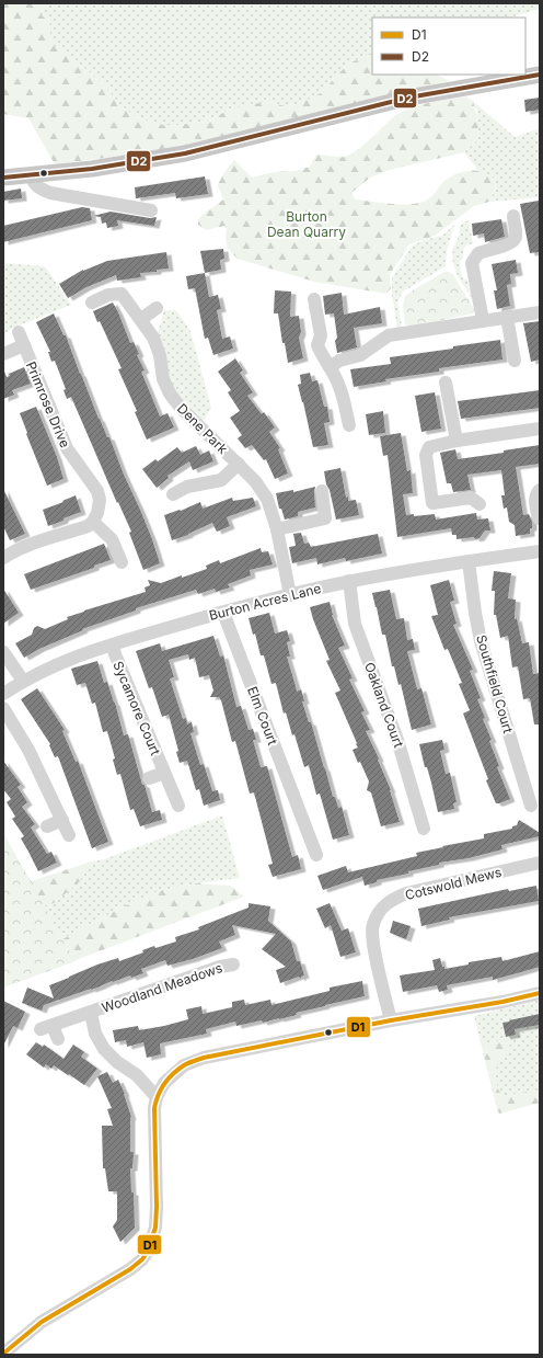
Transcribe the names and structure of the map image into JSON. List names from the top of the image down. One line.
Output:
{"streets":{"street":["Primrose Drive","Dene Park","Burton Acres Lane","Southfield Court","Oakland Court","Sycamore Court","Elm Court","Cotswold Mews","Woodland Meadows"]},"crossings":[["Dene Park","Burton Acres Lane"],["Burton Acres Lane","Southfield Court"],["Burton Acres Lane","Oakland Court"],["Burton Acres Lane","Sycamore Court"],["Burton Acres Lane","Elm Court"]],"parks":["Burton Dean Quarry"],"lines":["transit line D2","transit line D1"],"legend":["D1","D2"]}
